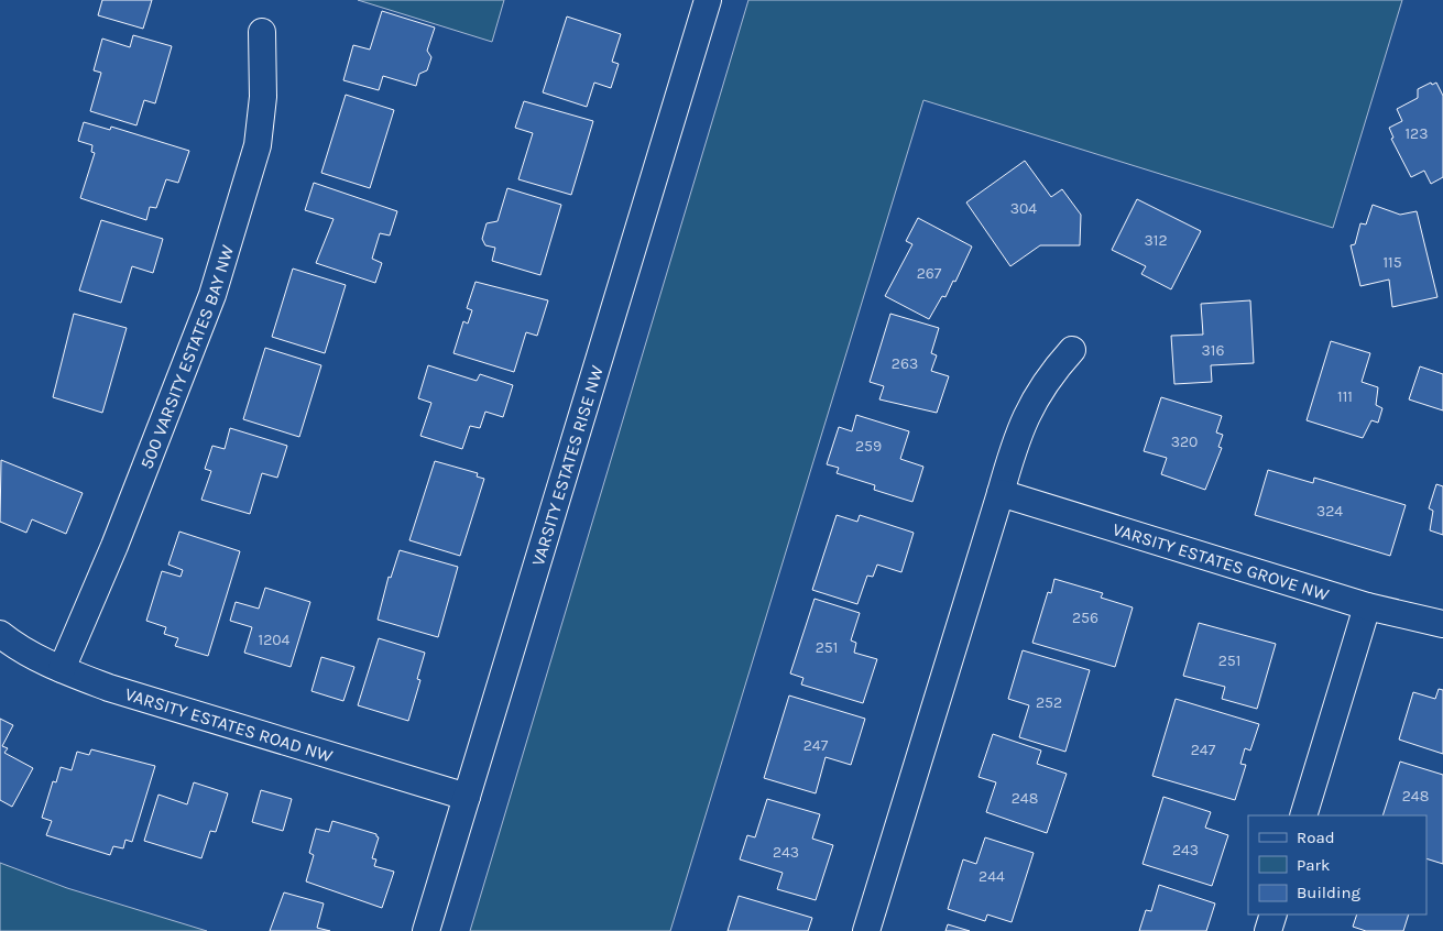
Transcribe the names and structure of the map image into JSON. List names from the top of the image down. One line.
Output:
{"streets":{"street":["500 VARSITY ESTATES BAY NW","VARSITY ESTATES RISE NW","VARSITY ESTATES GROVE NW","VARSITY ESTATES ROAD NW"]},"crossings":[["500 VARSITY ESTATES BAY NW","VARSITY ESTATES ROAD NW"],["VARSITY ESTATES RISE NW","VARSITY ESTATES ROAD NW"]],"house_numbers":["123","304","312","115","267","316","263","111","320","259","324","256","1204","251","251","252","247","247","248","248","243","243","244"],"legend":["Road","Park","Building"]}
